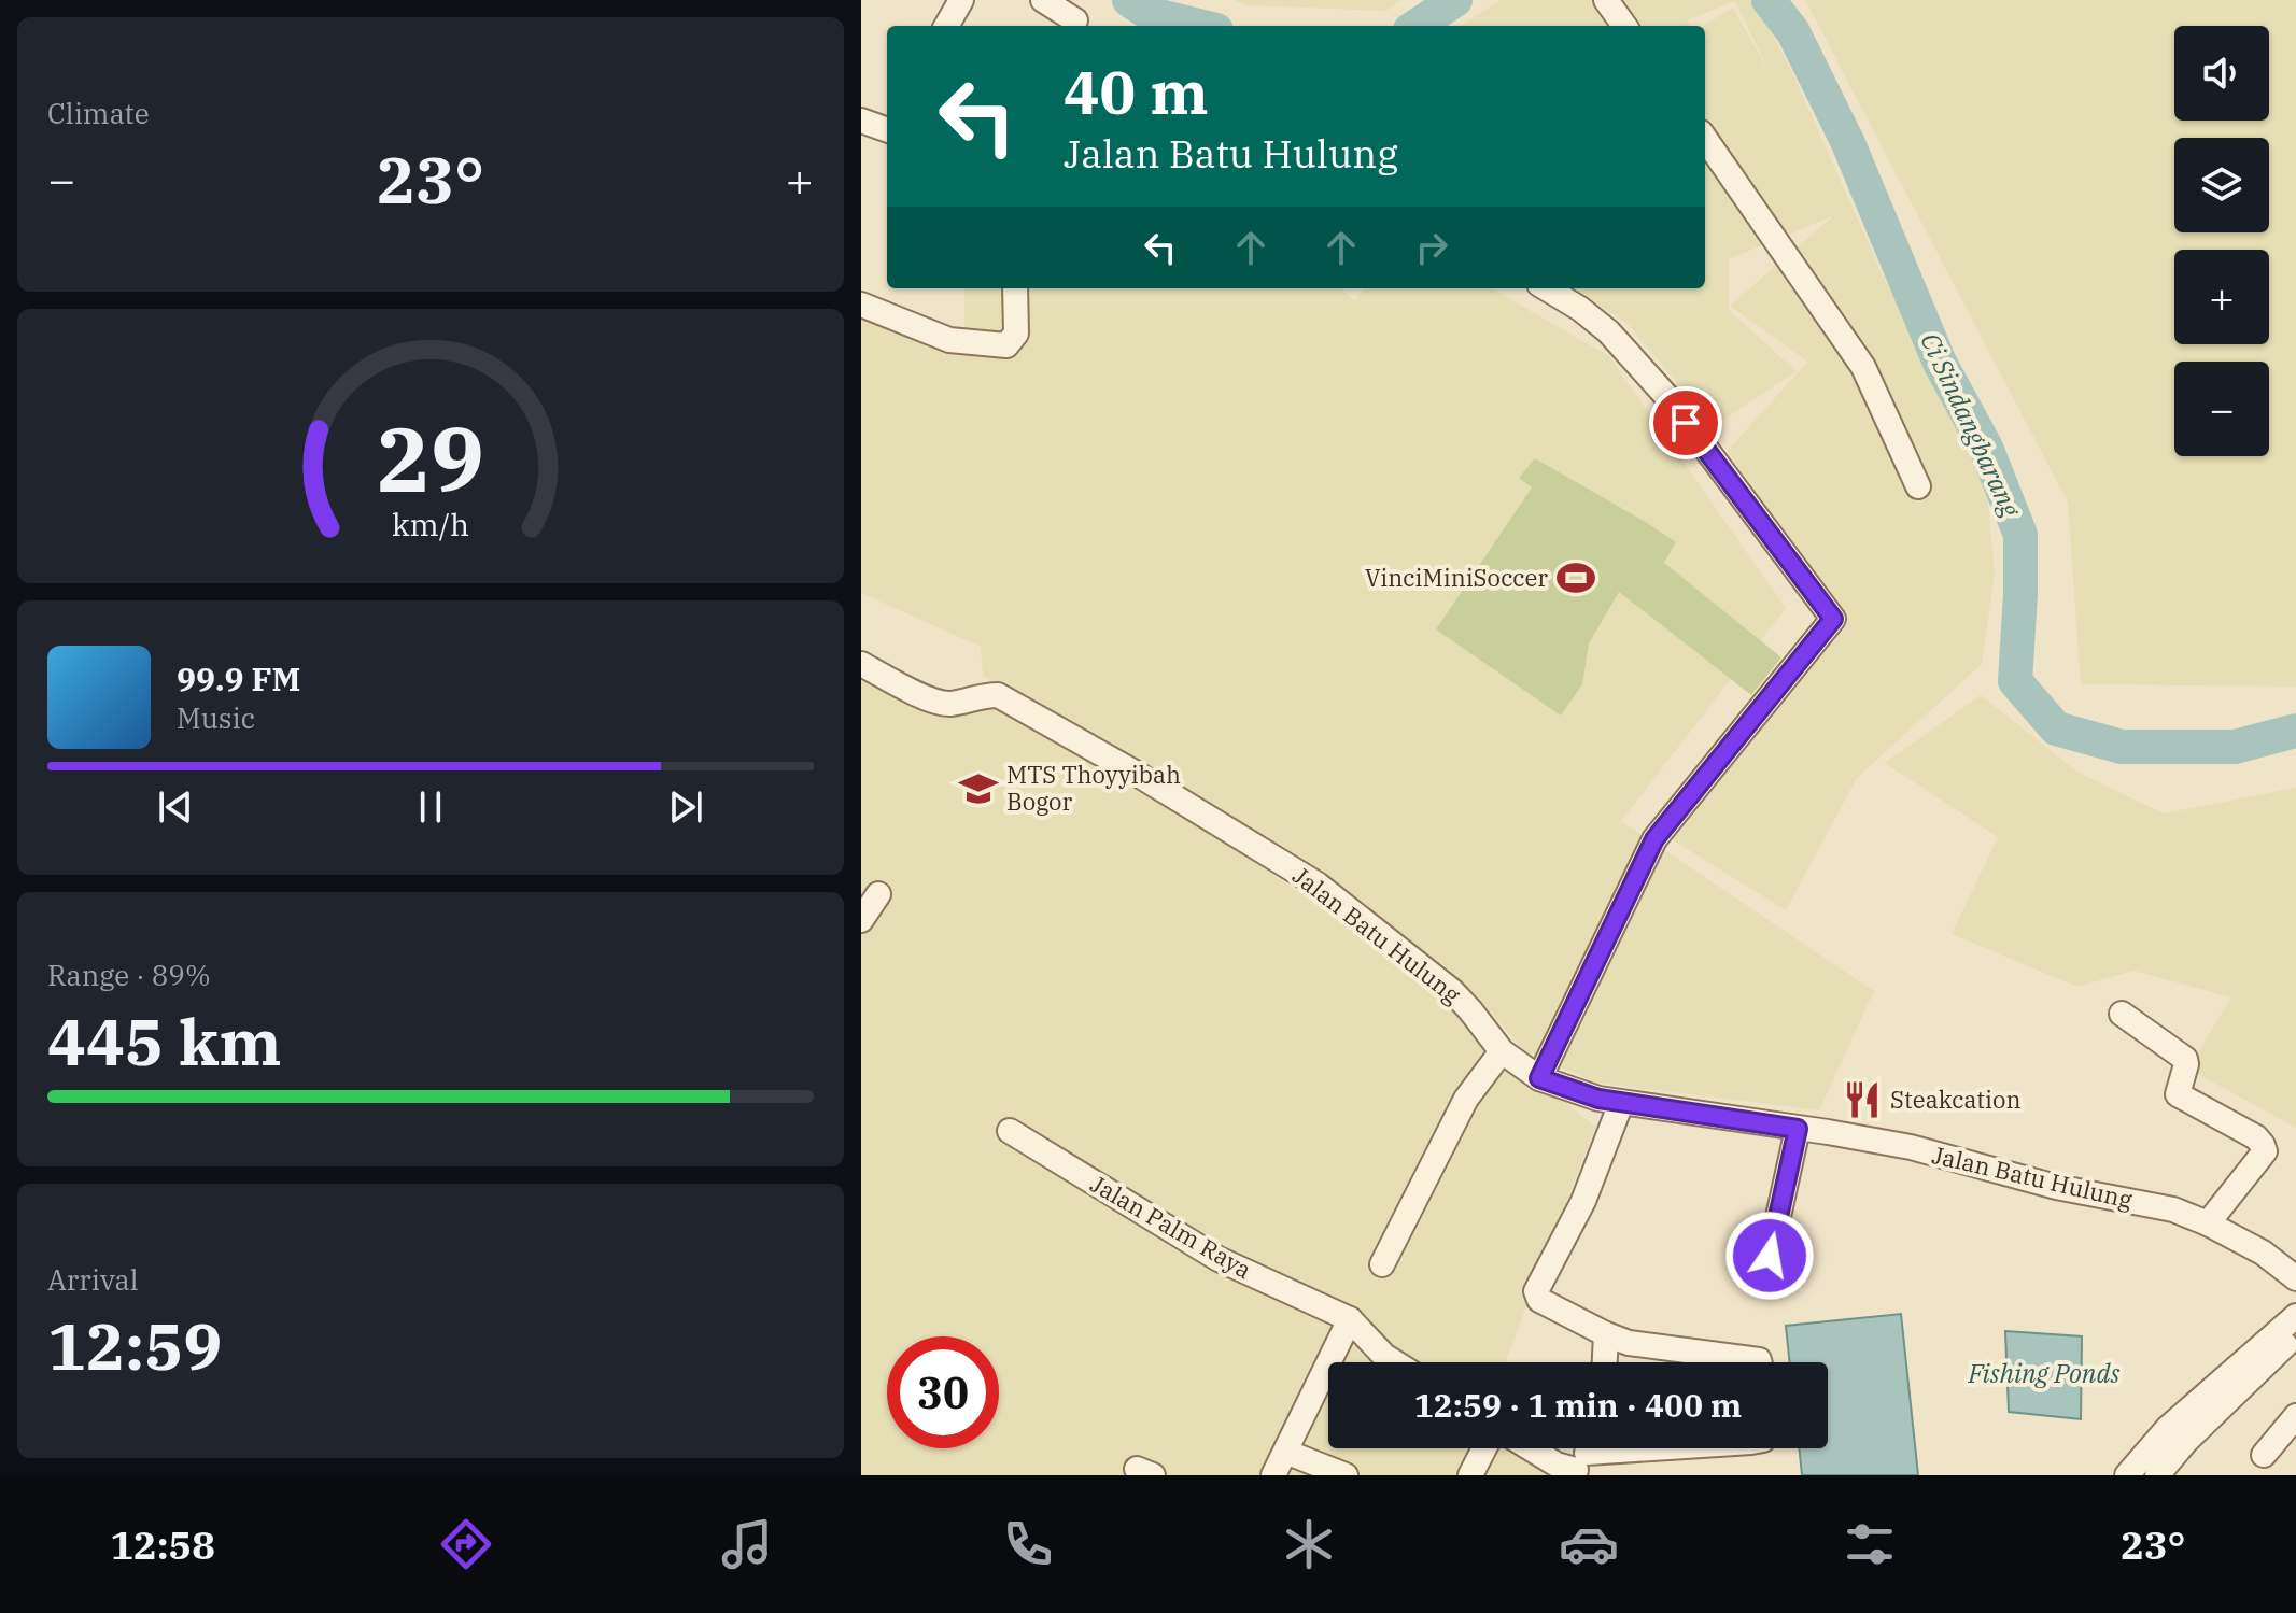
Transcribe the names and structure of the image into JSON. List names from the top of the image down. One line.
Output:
{"streets":{"street":["Jalan Batu Hulung","Jalan Palm Raya"]},"water":["Ci Sindangbarang","Fishing Ponds"],"places":{"sports":["VinciMiniSoccer"],"school or university":["MTS Thoyyibah Bogor"],"restaurant":["Steakcation"]},"page":{"tile":["Climate",["Range · 89%","445 km"],["Arrival","12:59"]],"map_buttons":["+","−"],"turn":["40 m","Jalan Batu Hulung"],"heat":["−","23°","+"],"song":["99.9 FM","Music"],"limit":"30","trip":"12:59 · 1 min · 400 m","tabs":["12:58","23°"],"gauge":["29","km/h"]}}
